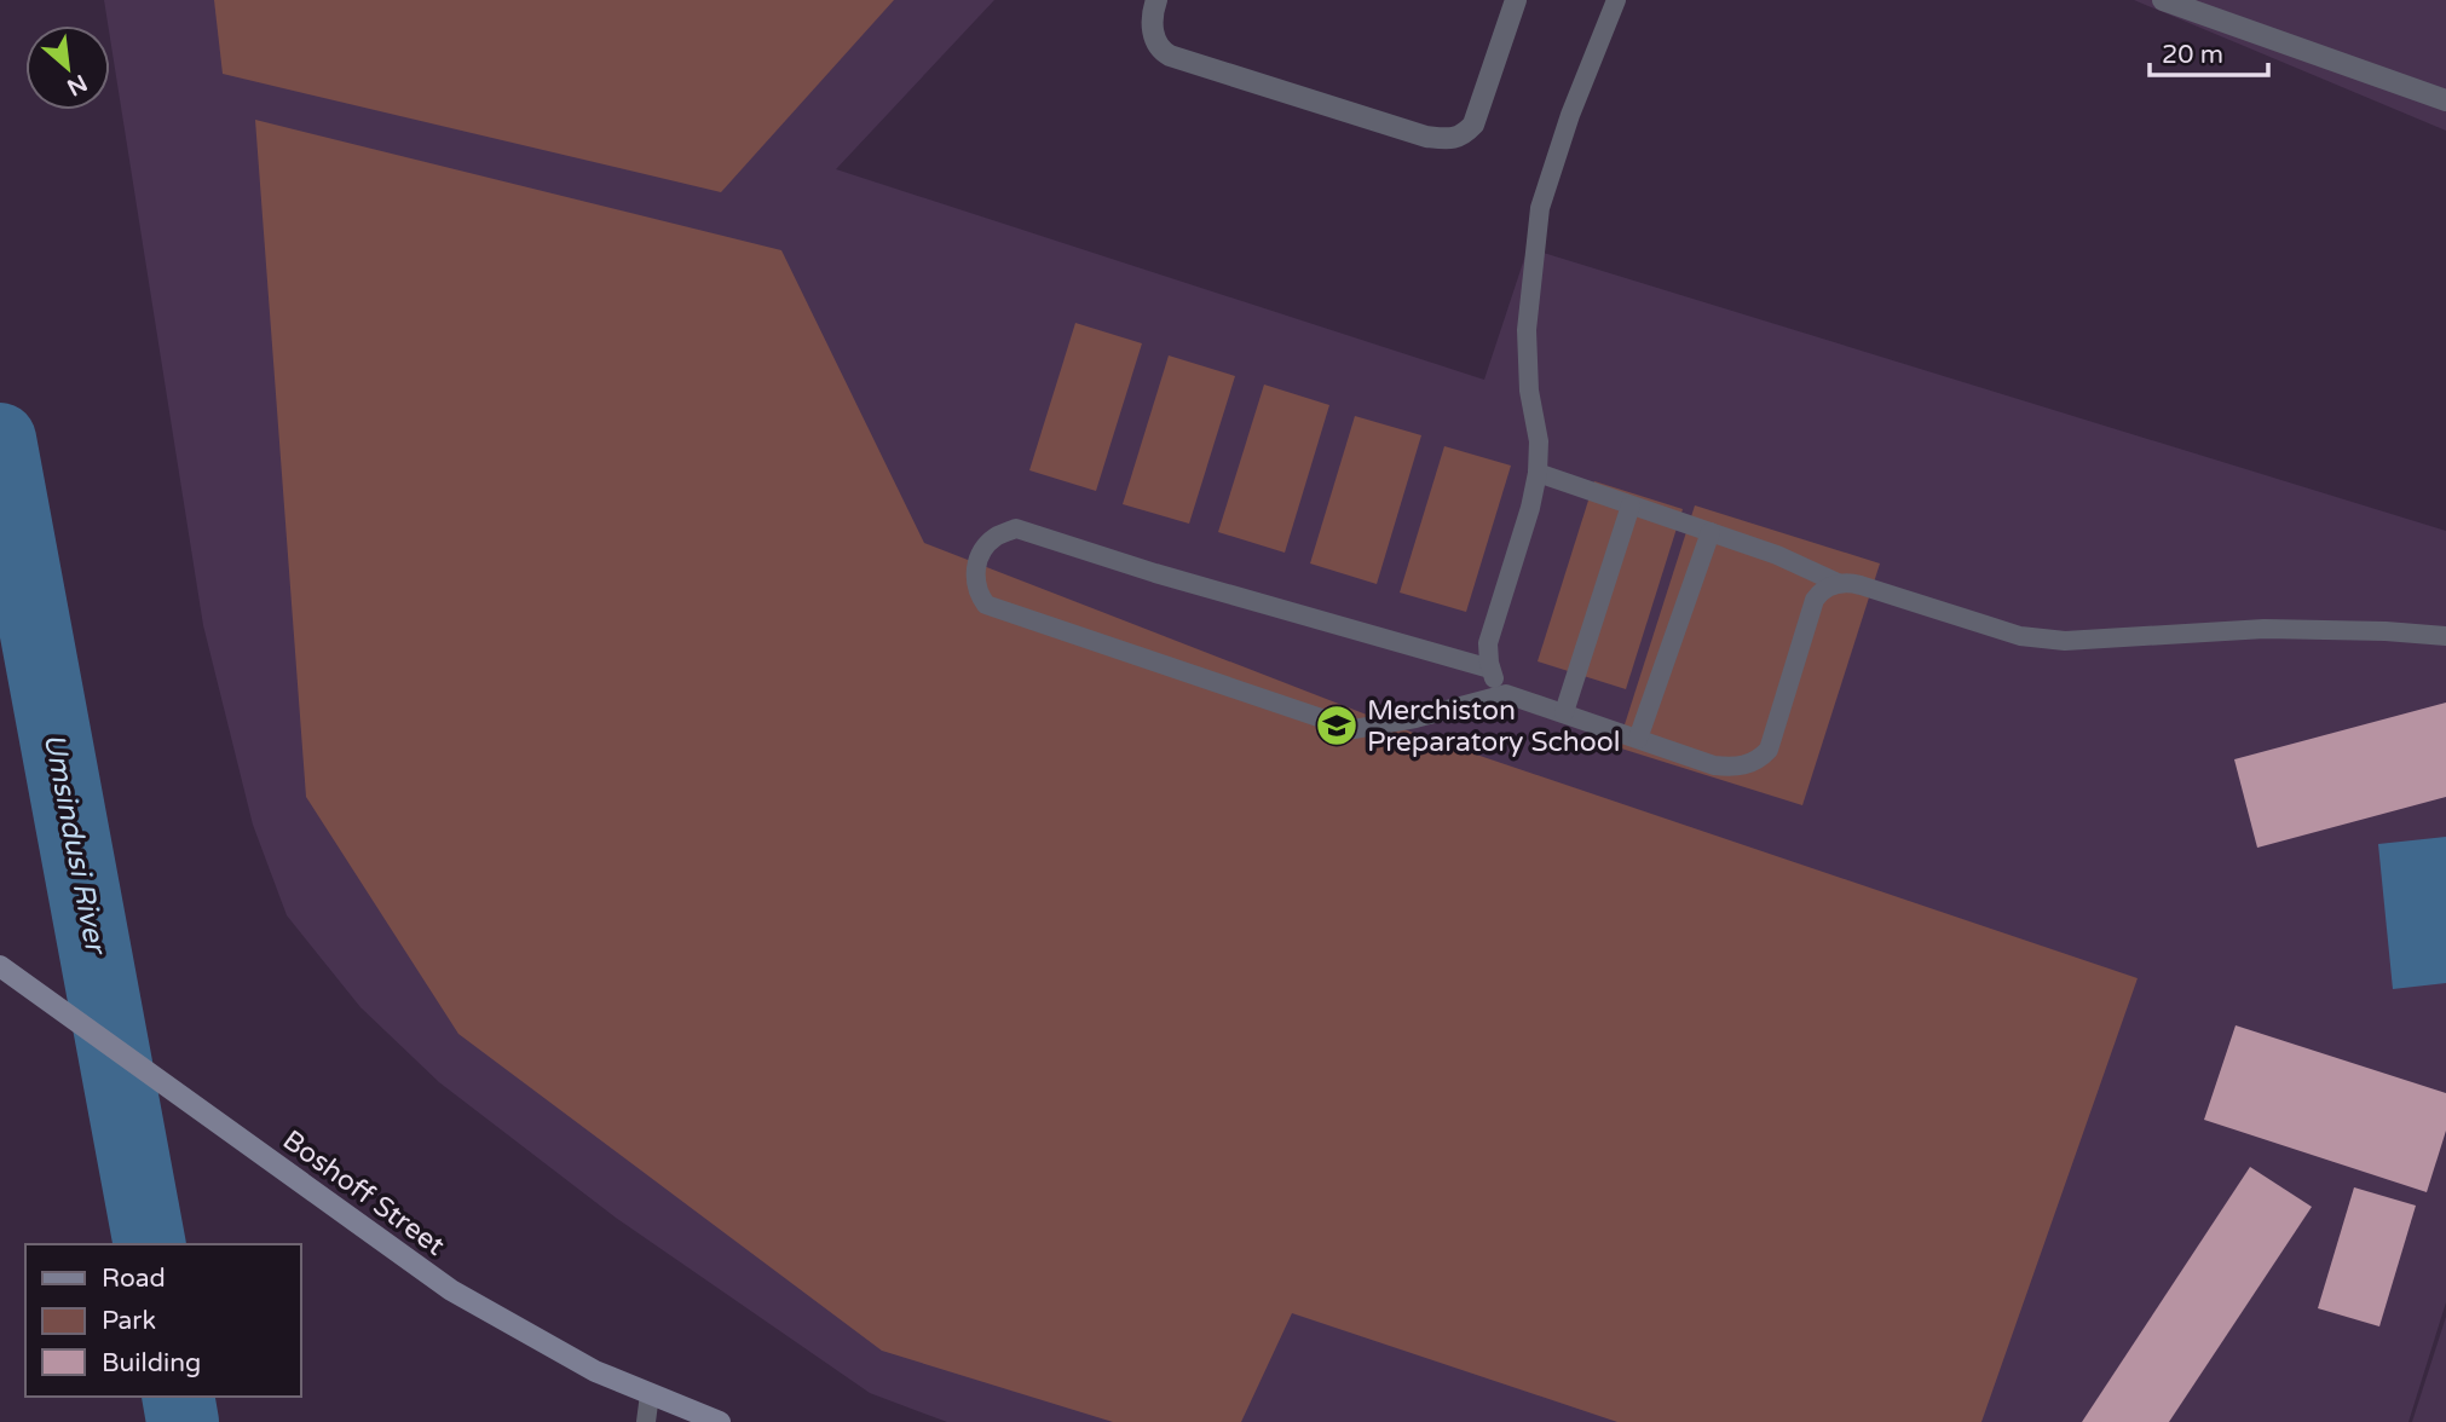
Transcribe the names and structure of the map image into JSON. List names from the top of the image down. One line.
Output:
{"streets":{"main road":["Boshoff Street"]},"water":["Umsindusi River"],"places":{"school or university":["Merchiston Preparatory School"]},"legend":["Road","Park","Building"],"scale_bar":"20 m","north":"bottom right"}
